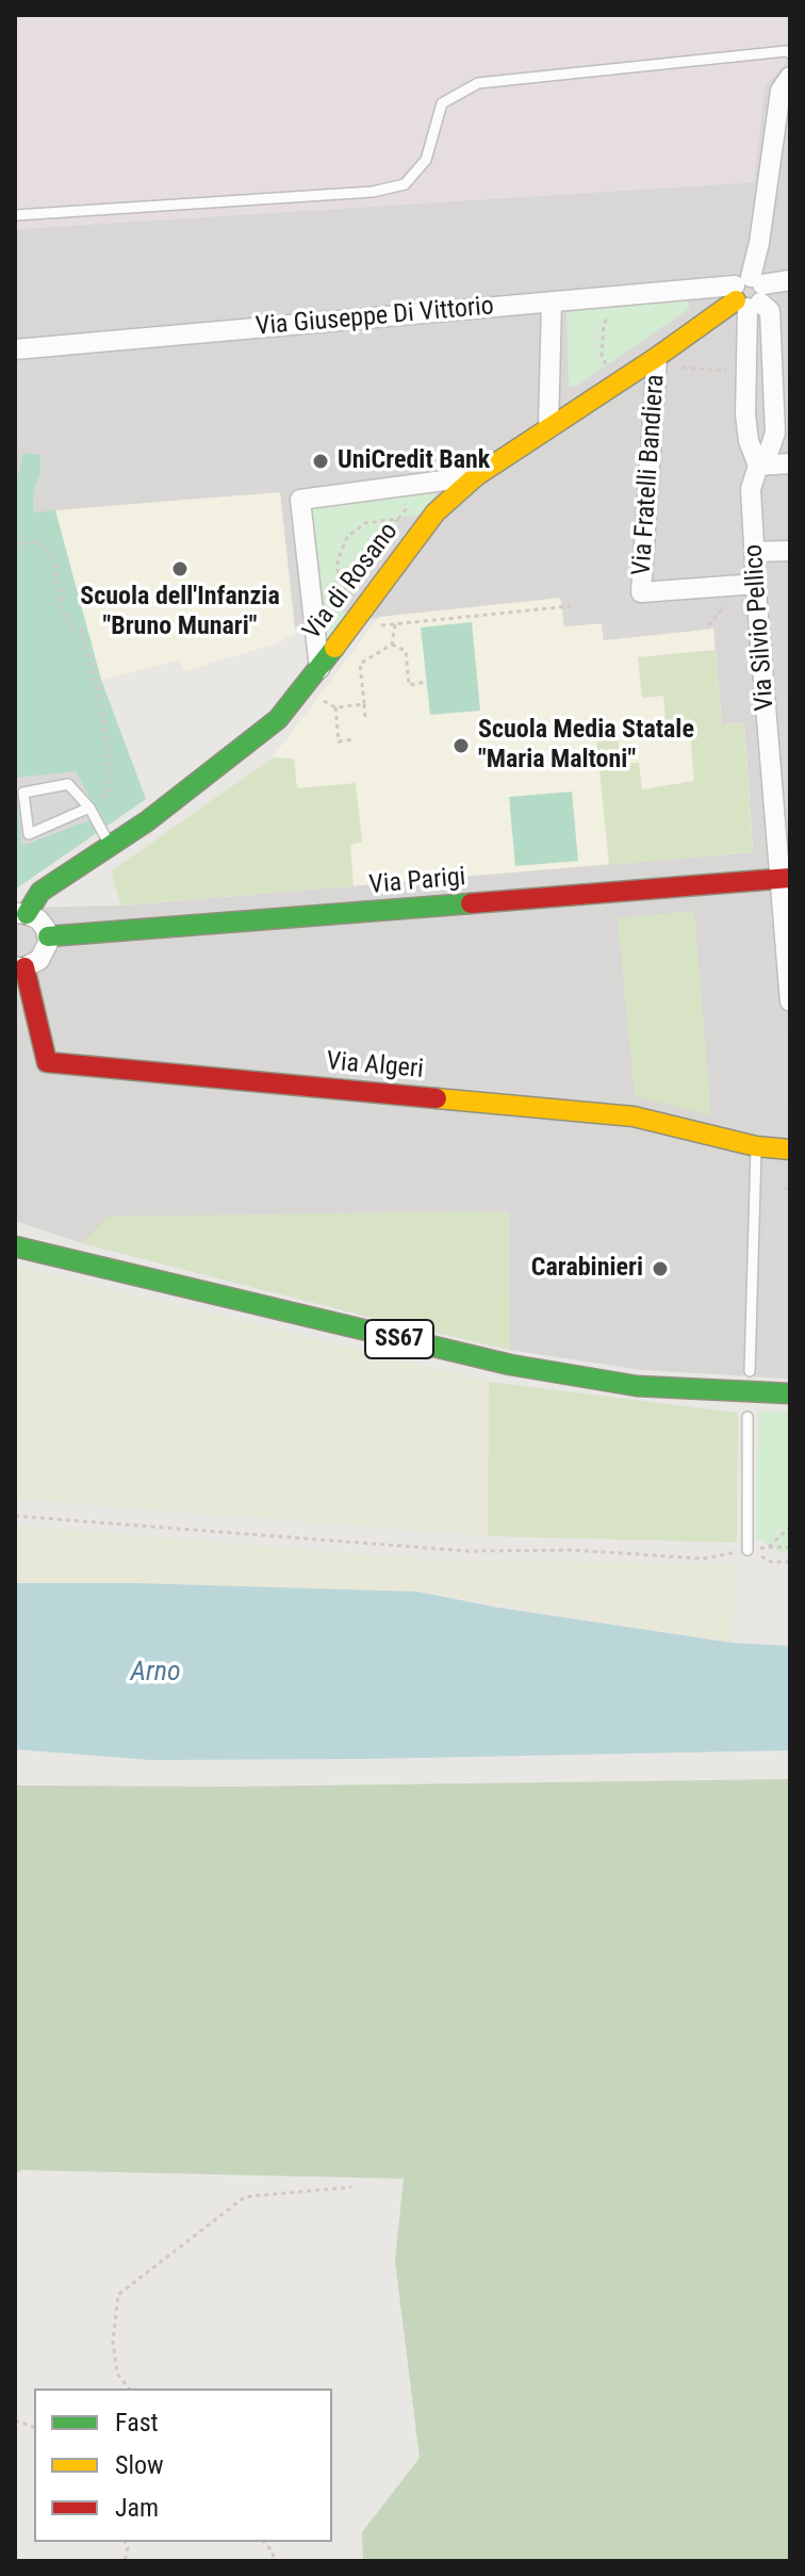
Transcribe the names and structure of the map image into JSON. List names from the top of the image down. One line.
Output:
{"streets":{"street":["Via Giuseppe Di Vittorio","Via Fratelli Bandiera","Via di Rosano","Via Silvio Pellico","Via Parigi","Via Algeri","SS67"]},"crossings":[["Via Giuseppe Di Vittorio","Via di Rosano"],["Via Giuseppe Di Vittorio","Via Silvio Pellico"],["Via Fratelli Bandiera","Via di Rosano"],["Via Fratelli Bandiera","Via Silvio Pellico"],["Via di Rosano","Via Silvio Pellico"],["Via di Rosano","Via Parigi"],["Via Silvio Pellico","Via Parigi"]],"water":["Arno"],"places":["UniCredit Bank","Scuola dell'Infanzia \"Bruno Munari\"","Scuola Media Statale \"Maria Maltoni\"","Carabinieri"],"legend":["Fast","Slow","Jam"]}
